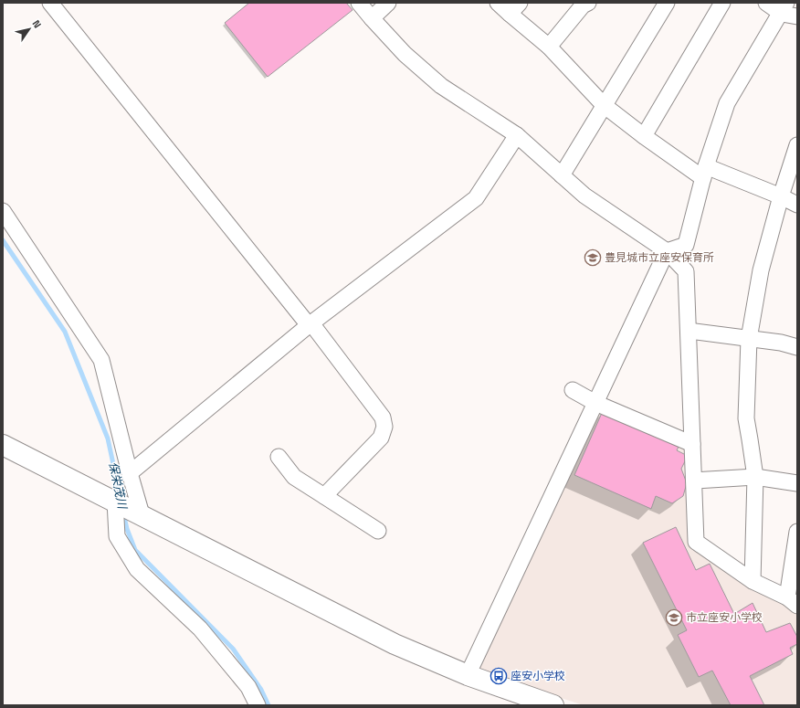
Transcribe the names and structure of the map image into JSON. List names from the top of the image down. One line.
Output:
{"water":["保栄茂川"],"places":{"school or university":["豊見城市立座安保育所","市立座安小学校"],"bus stop":["座安小学校"]},"north":"top right"}
